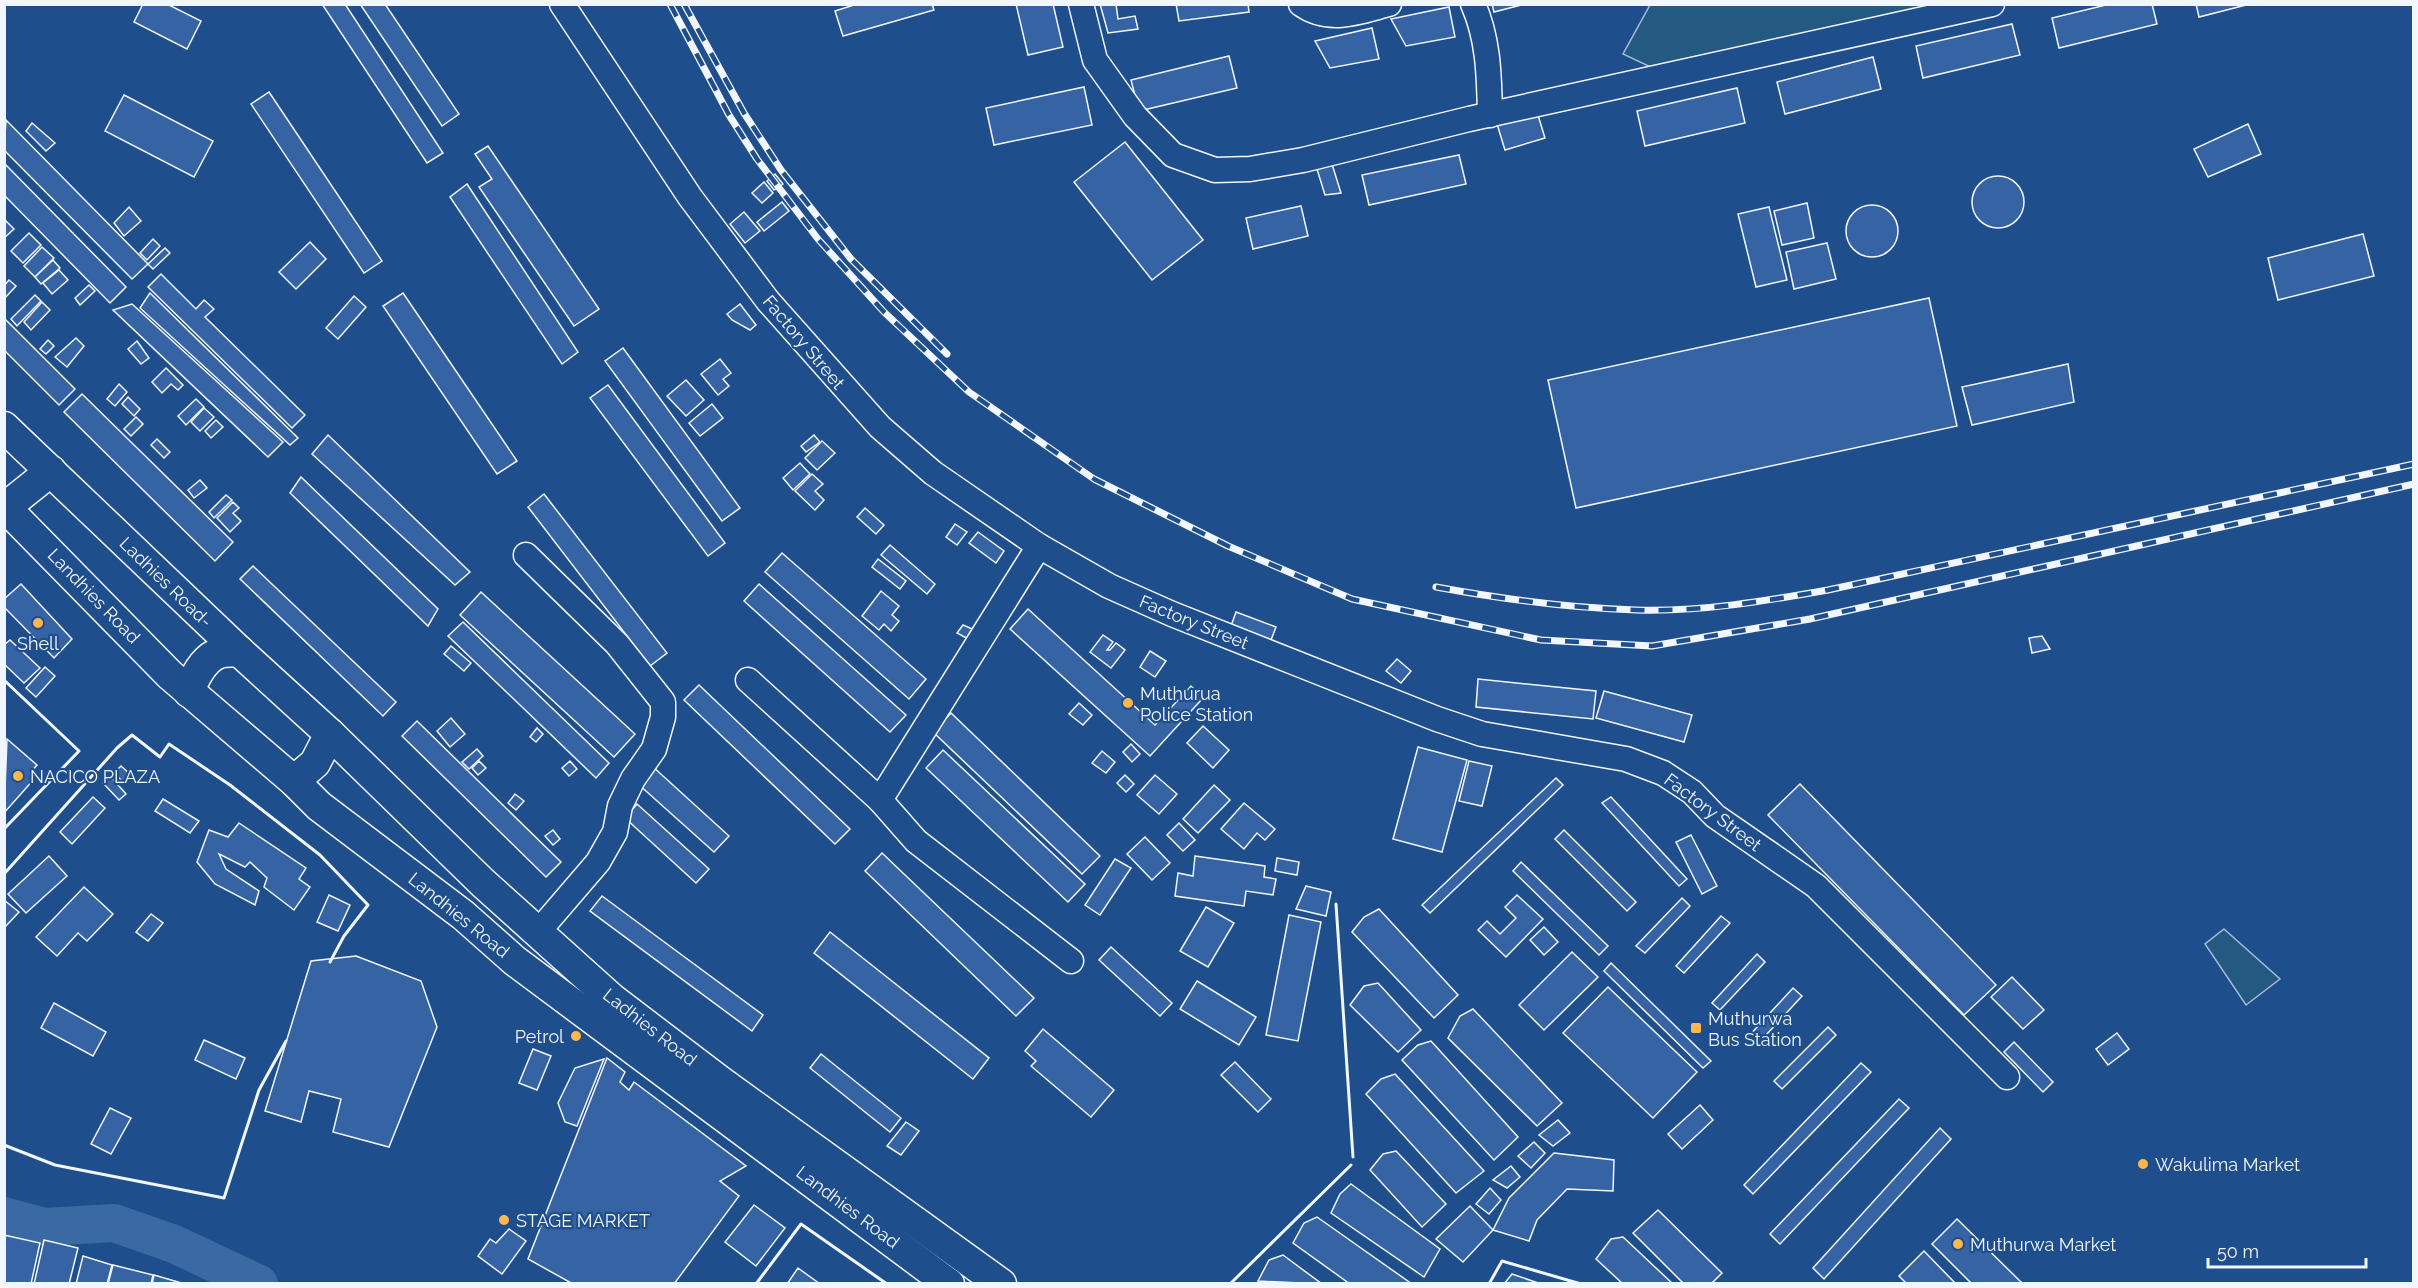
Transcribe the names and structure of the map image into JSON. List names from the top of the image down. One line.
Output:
{"streets":{"main road":["Ladhies Road-","Landhies Road","Ladhies Road"],"street":["Factory Street"]},"crossings":[["Ladhies Road-","Ladhies Road"]],"places":{"other":["Shell","Muthurua Police Station","NACICO PLAZA","Petrol","Wakulima Market","STAGE MARKET","Muthurwa Market"],"transit":["Muthurwa Bus Station"]},"scale_bar":"50 m"}
